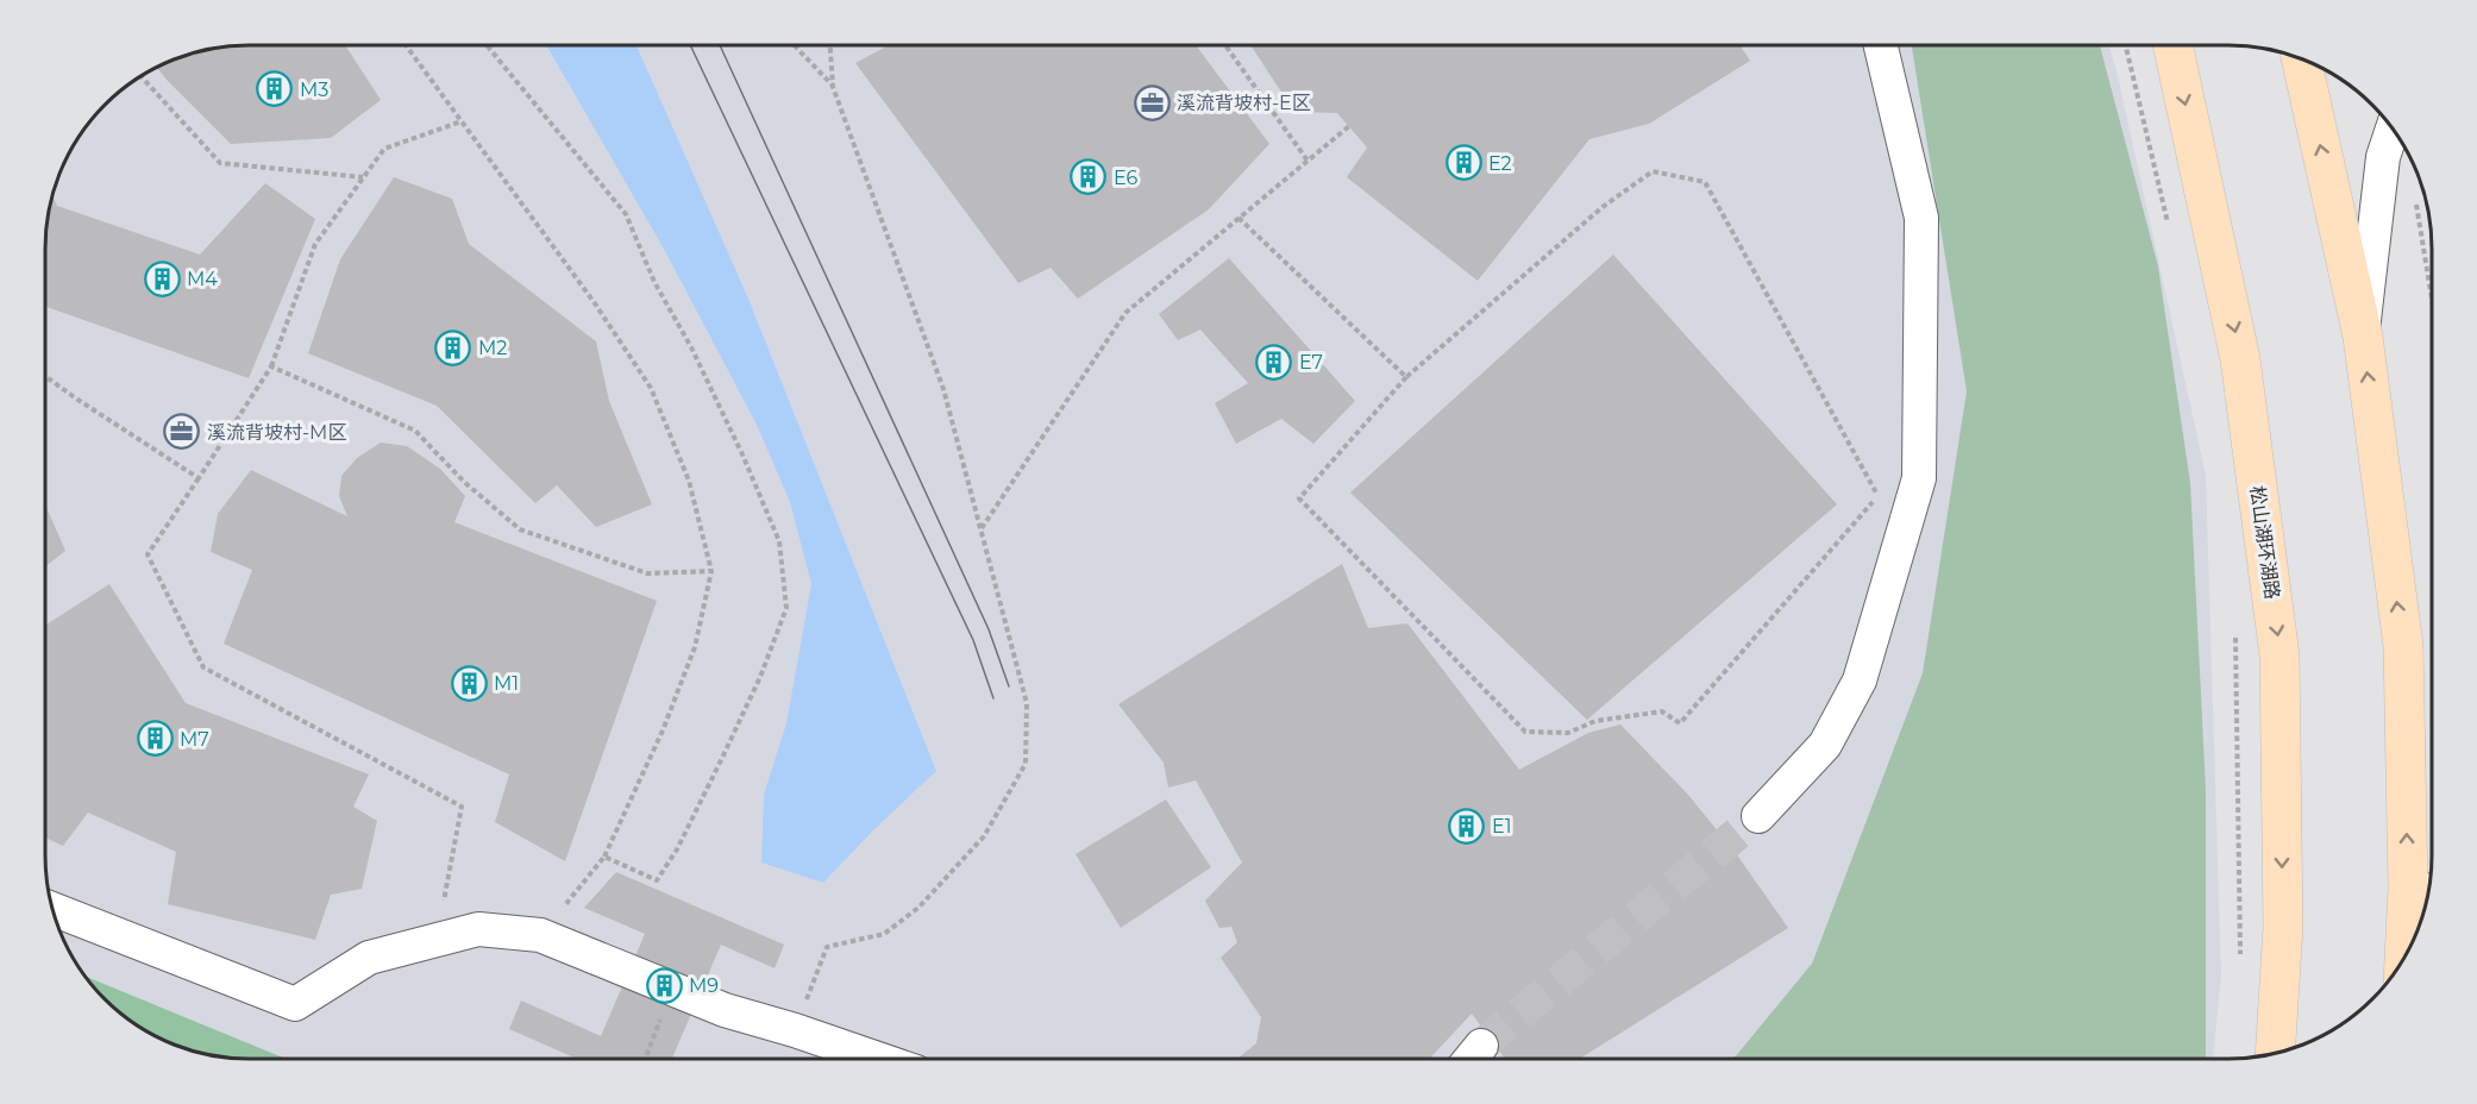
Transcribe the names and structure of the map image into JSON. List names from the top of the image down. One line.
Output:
{"streets":{"main road":["松山湖环湖路"]},"places":{"building":["M3","E2","E6","M4","M2","E7","M1","M7","E1","M9"],"office":["溪流背坡村-E区","溪流背坡村-M区"]}}
